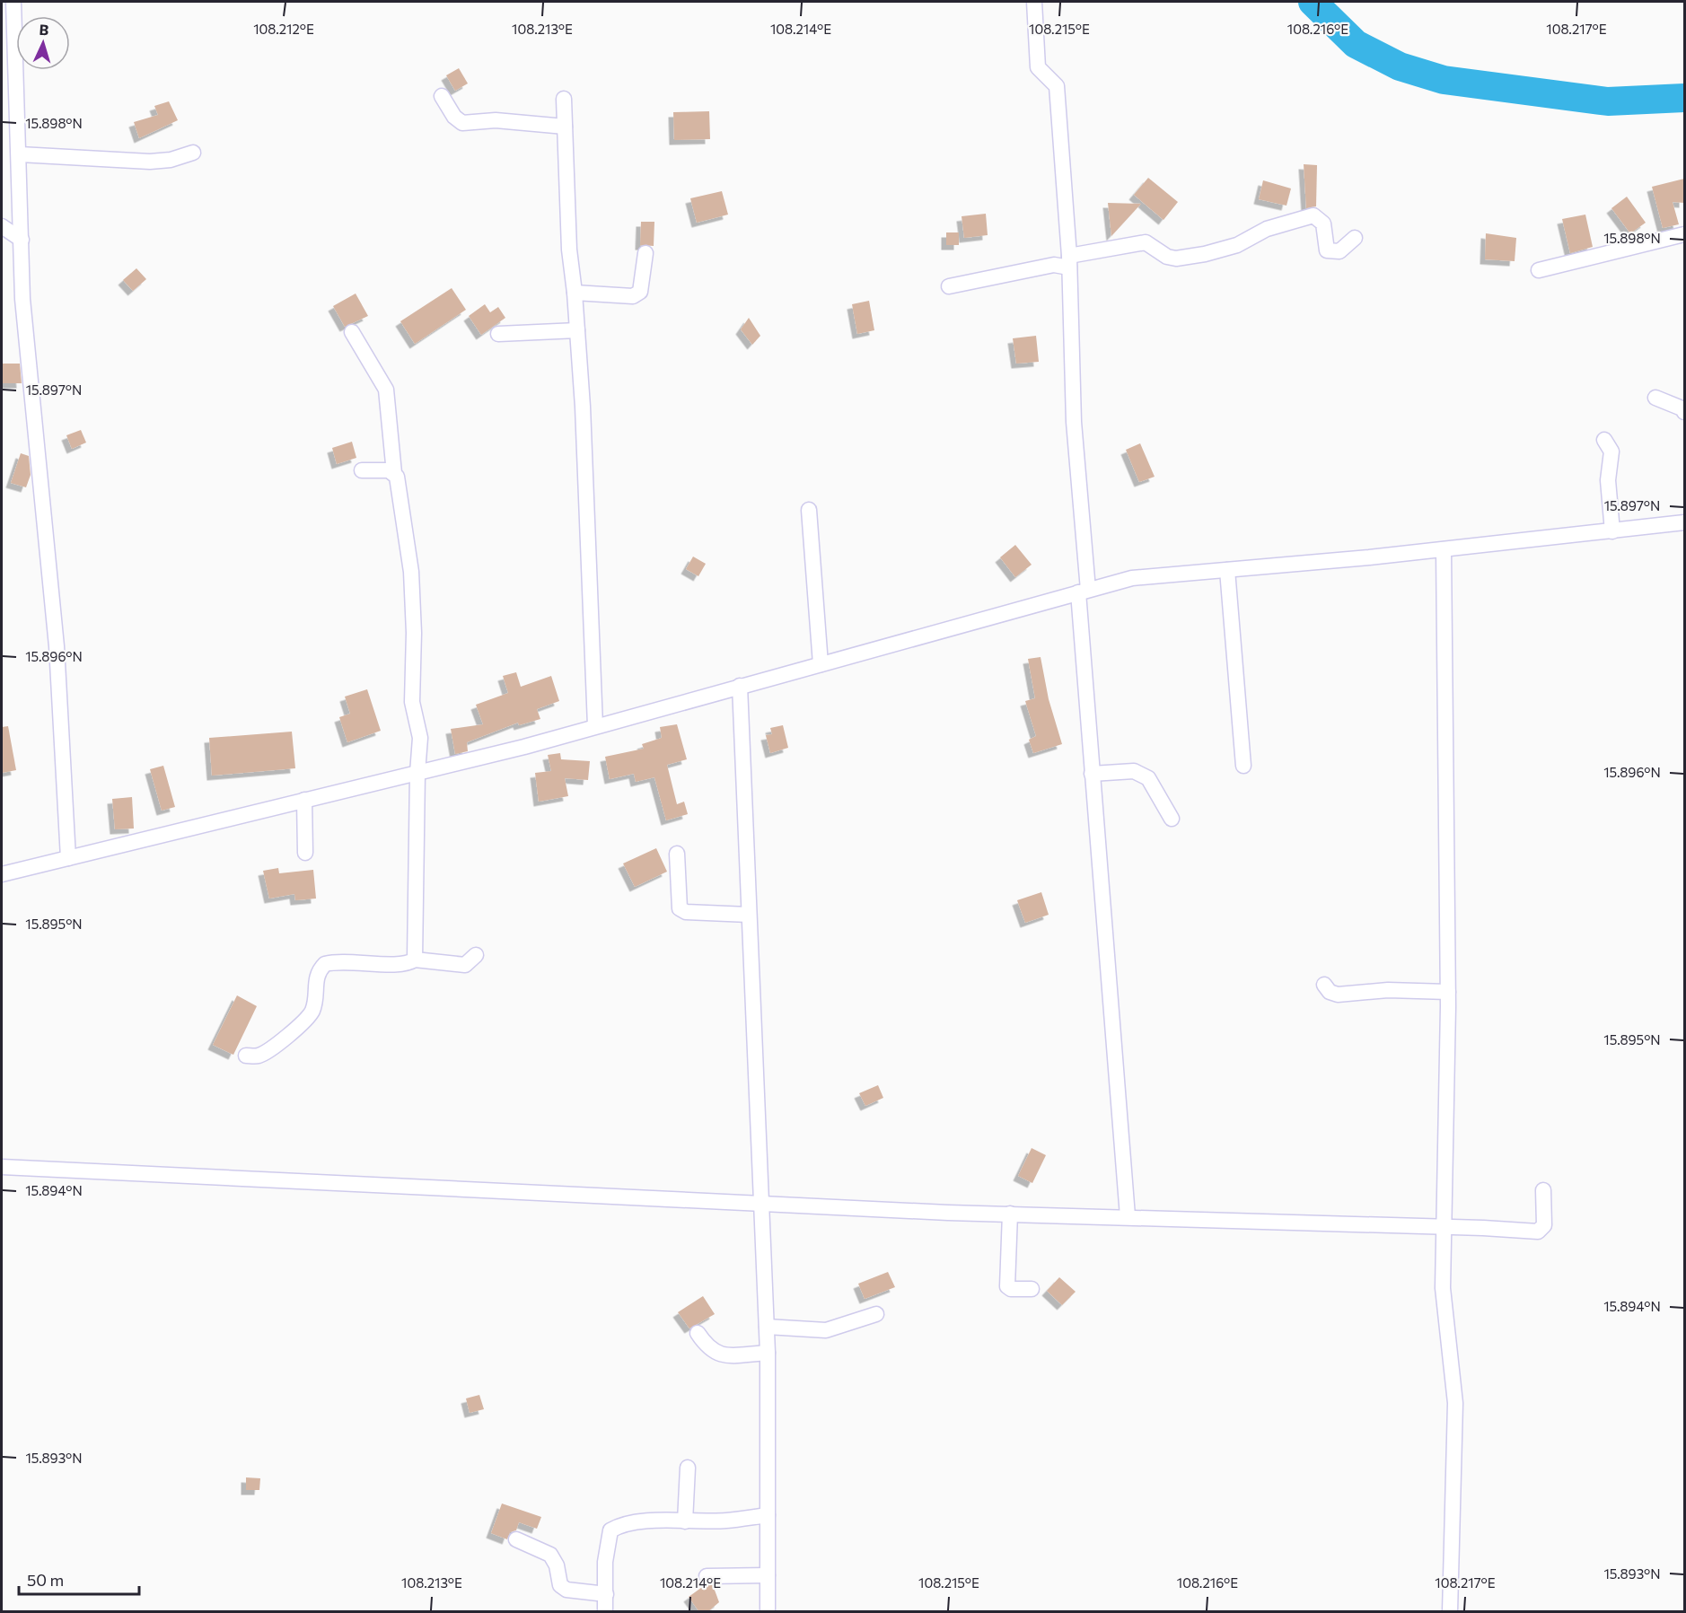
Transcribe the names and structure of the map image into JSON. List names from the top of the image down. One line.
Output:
{"scale_bar":"50 m","north":"top","coordinates":["108.212°E","108.213°E","108.214°E","108.215°E","108.216°E","108.217°E","15.898°N","15.897°N","15.896°N","15.895°N","15.894°N","15.893°N"]}
